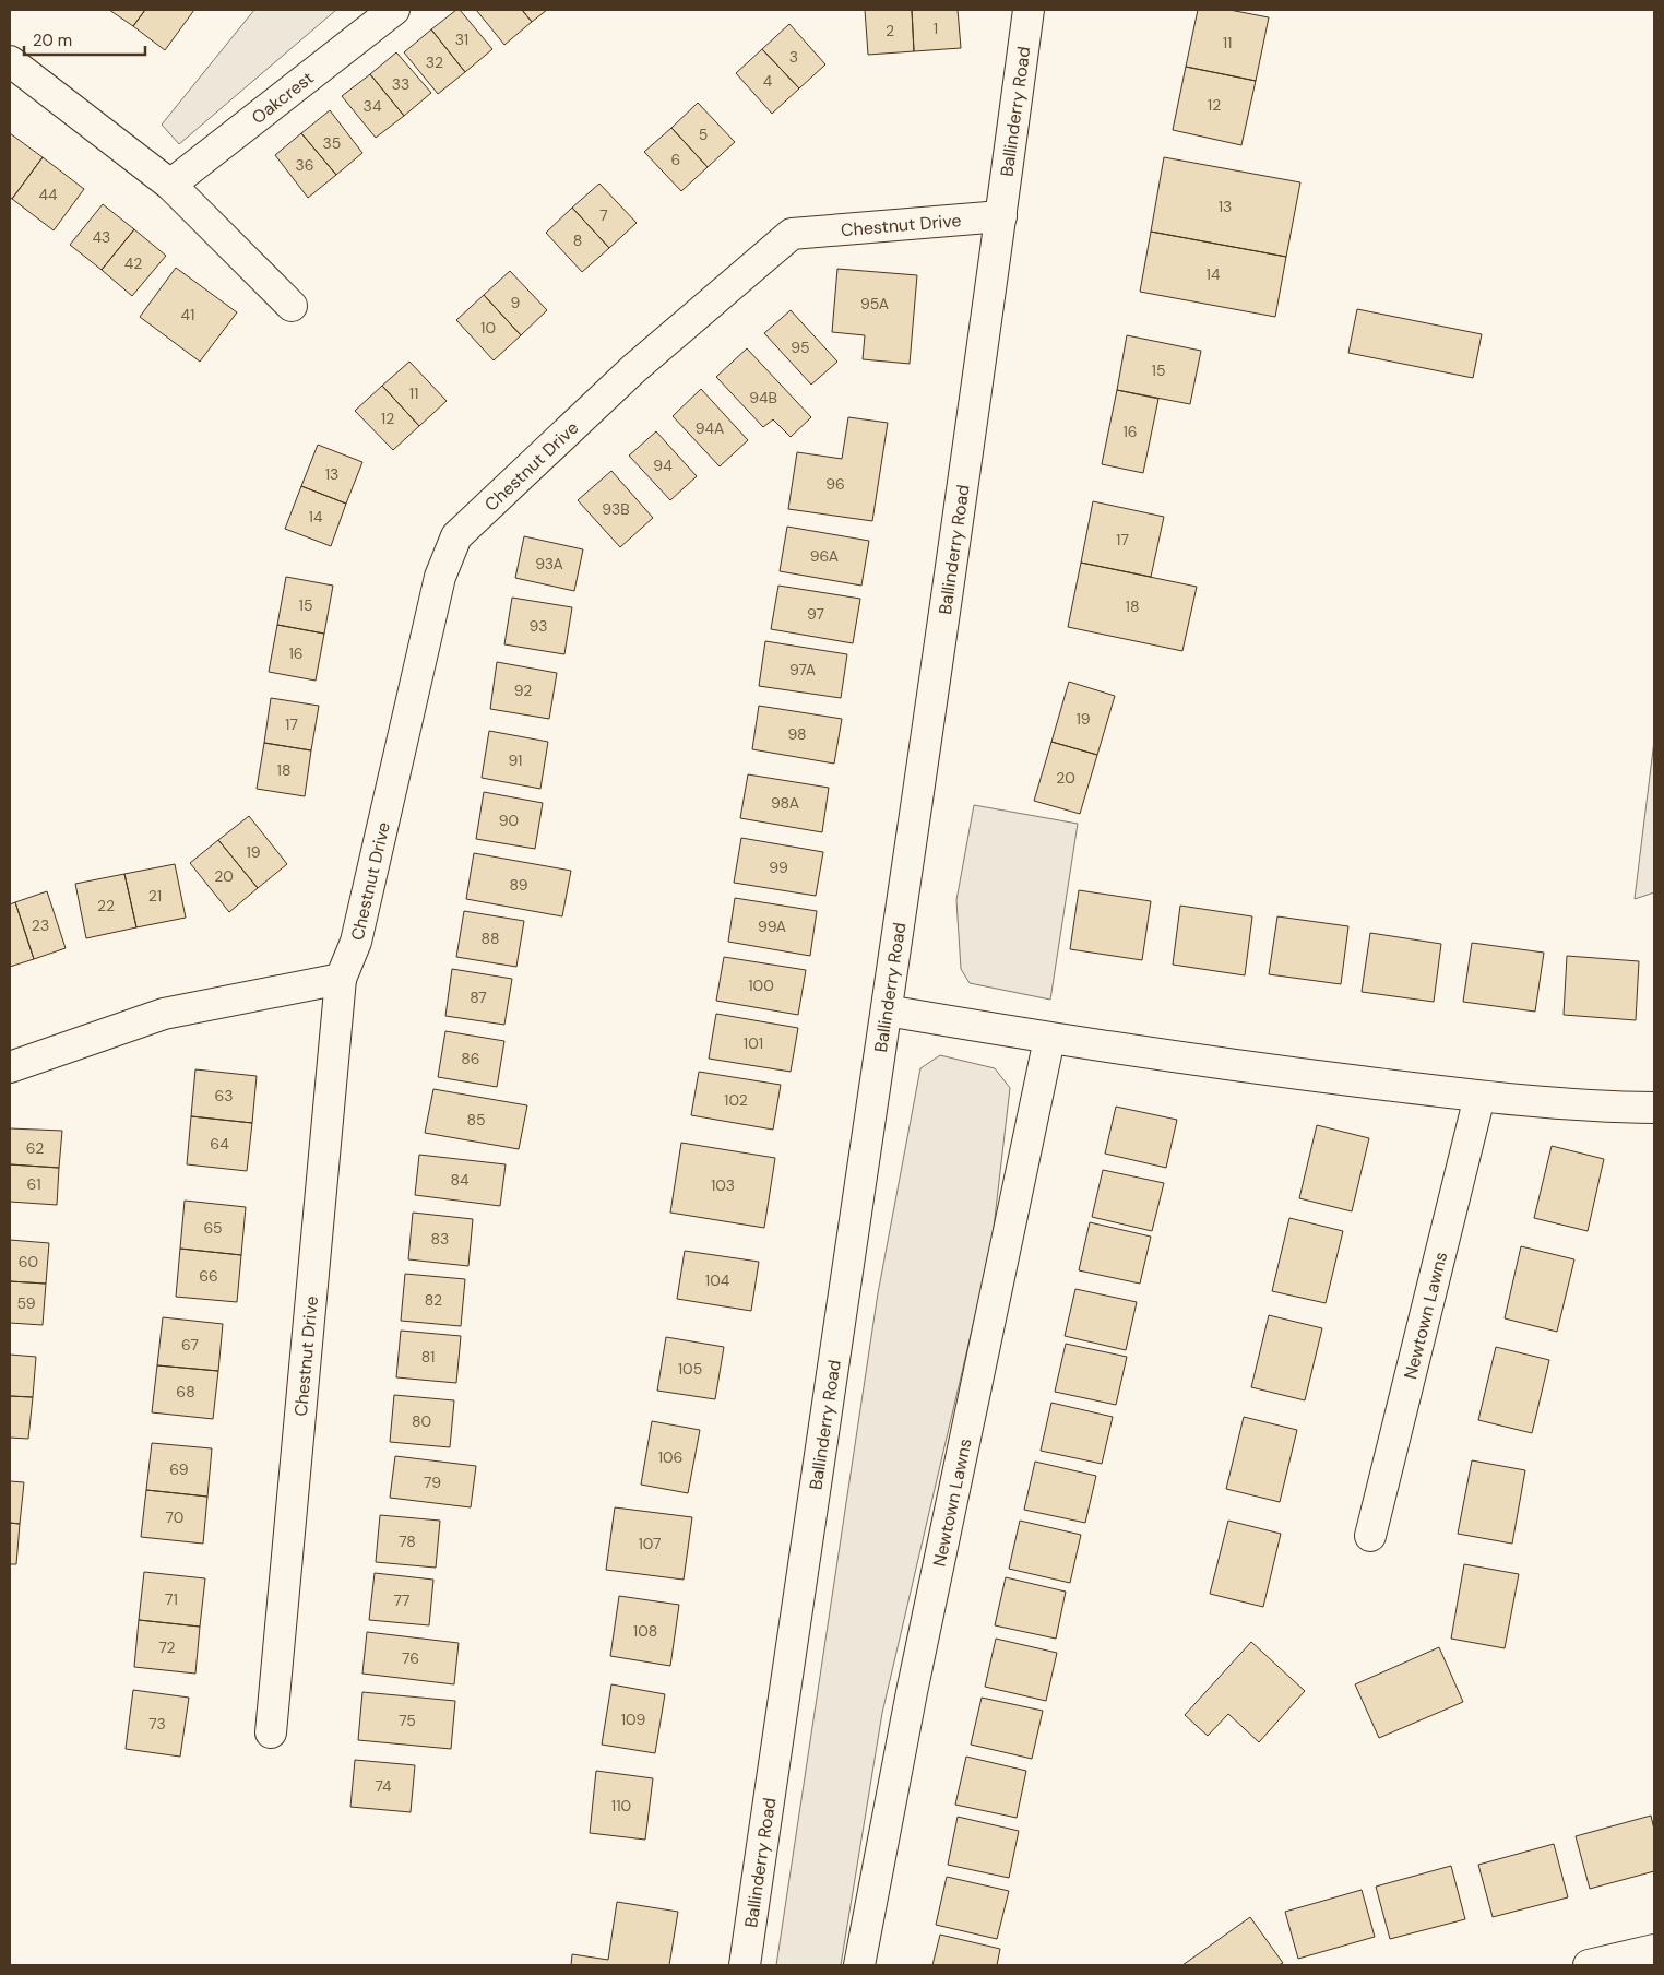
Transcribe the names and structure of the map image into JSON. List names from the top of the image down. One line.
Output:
{"streets":{"street":["Oakcrest","Ballinderry Road","Chestnut Drive","Newtown Lawns"]},"crossings":[["Ballinderry Road","Chestnut Drive"]],"house_numbers":["1","2","31","11","3","32","4","33","12","34","5","35","6","36","44","13","7","43","8","42","14","9","95A","41","10","95","15","11","94B","12","94A","16","94","13","96","93B","14","17","96A","93A","15","18","97","93","16","97A","92","19","17","98","91","18","20","98A","90","19","99","20","89","21","22","23","99A","88","100","87","101","86","63","102","85","64","62","84","61","103","65","83","60","66","104","82","59","67","81","105","68","80","106","69","79","70","78","107","71","77","108","72","76","109","75","73","74","110"],"scale_bar":"20 m"}
